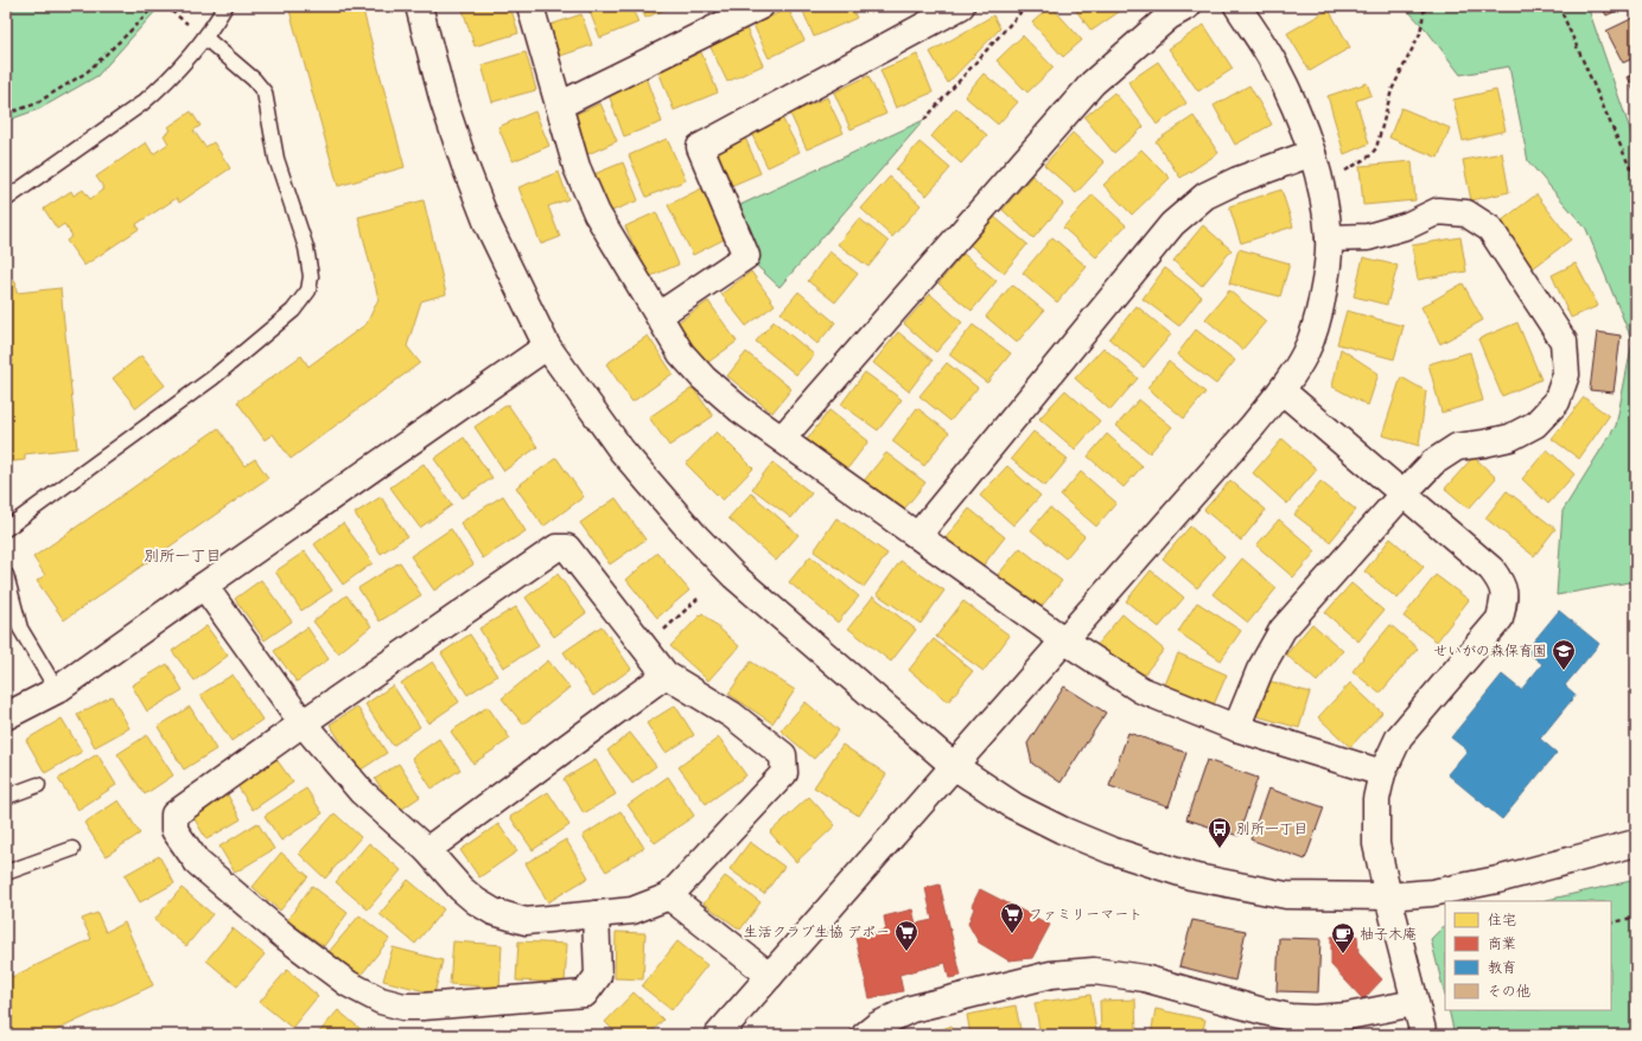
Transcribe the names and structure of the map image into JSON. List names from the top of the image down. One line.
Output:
{"districts":["別所一丁目"],"places":{"school or university":["せいがの森保育園"],"bus stop":["別所一丁目"],"supermarket":["ファミリーマート","生活クラブ生協 デポー"],"cafe":["柚子木庵"]},"legend":["住宅","商業","教育","その他"]}
